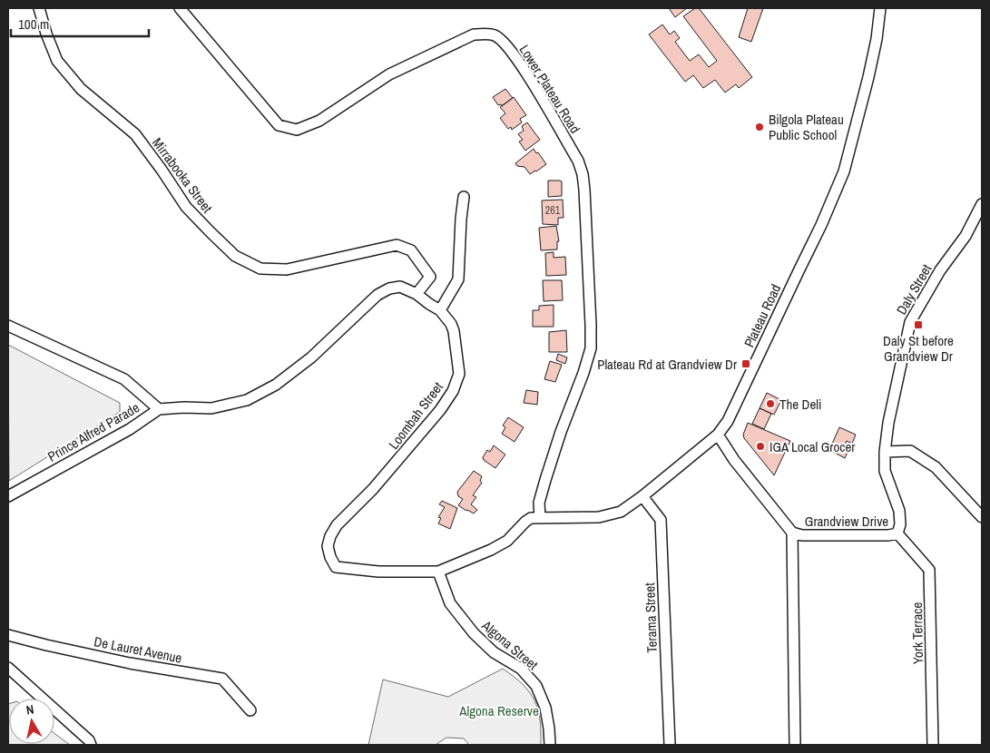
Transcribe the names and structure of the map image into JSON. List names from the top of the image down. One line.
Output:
{"streets":{"street":["Lower Plateau Road","Mirrabooka Street","Daly Street","Plateau Road","Loombah Street","Prince Alfred Parade","Grandview Drive","Terama Street","York Terrace","Algona Street","De Lauret Avenue"]},"crossings":[["Lower Plateau Road","Plateau Road"],["Lower Plateau Road","Loombah Street"],["Mirrabooka Street","Loombah Street"],["Daly Street","Grandview Drive"],["Plateau Road","Loombah Street"],["Plateau Road","Grandview Drive"],["Plateau Road","Terama Street"],["Loombah Street","Prince Alfred Parade"],["Loombah Street","Algona Street"],["Grandview Drive","York Terrace"]],"parks":["Algona Reserve"],"places":{"other":["Bilgola Plateau Public School","The Deli","IGA Local Grocer"],"transit":["Daly St before Grandview Dr","Plateau Rd at Grandview Dr"]},"house_numbers":["261"],"scale_bar":"100 m","north":"top"}
